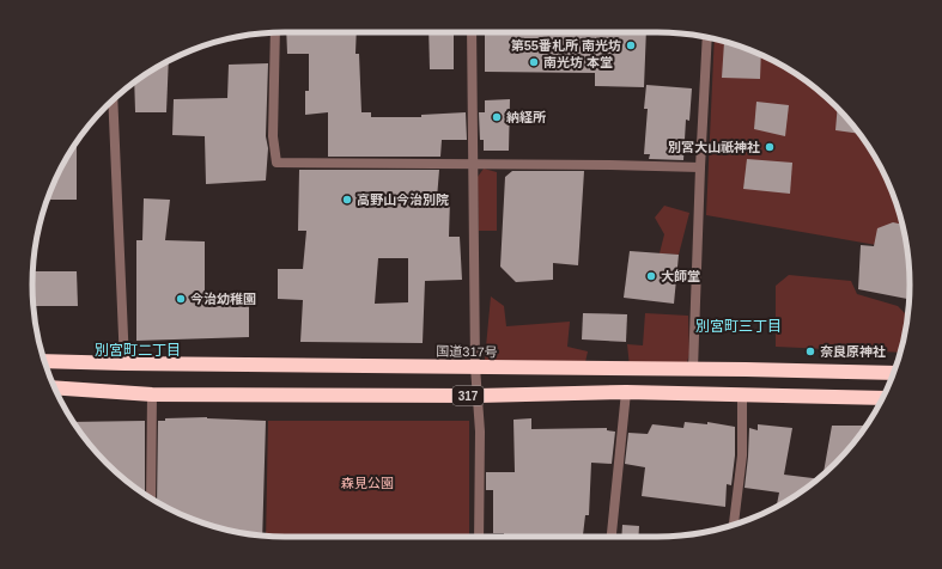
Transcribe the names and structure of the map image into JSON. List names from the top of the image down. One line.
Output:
{"streets":{"highway":["国道317号","317"]},"districts":["別宮町三丁目","別宮町二丁目"],"parks":["森見公園"],"places":["第55番札所 南光坊","南光坊 本堂","納経所","別宮大山祇神社","高野山今治別院","大師堂","今治幼稚園","奈良原神社"]}
